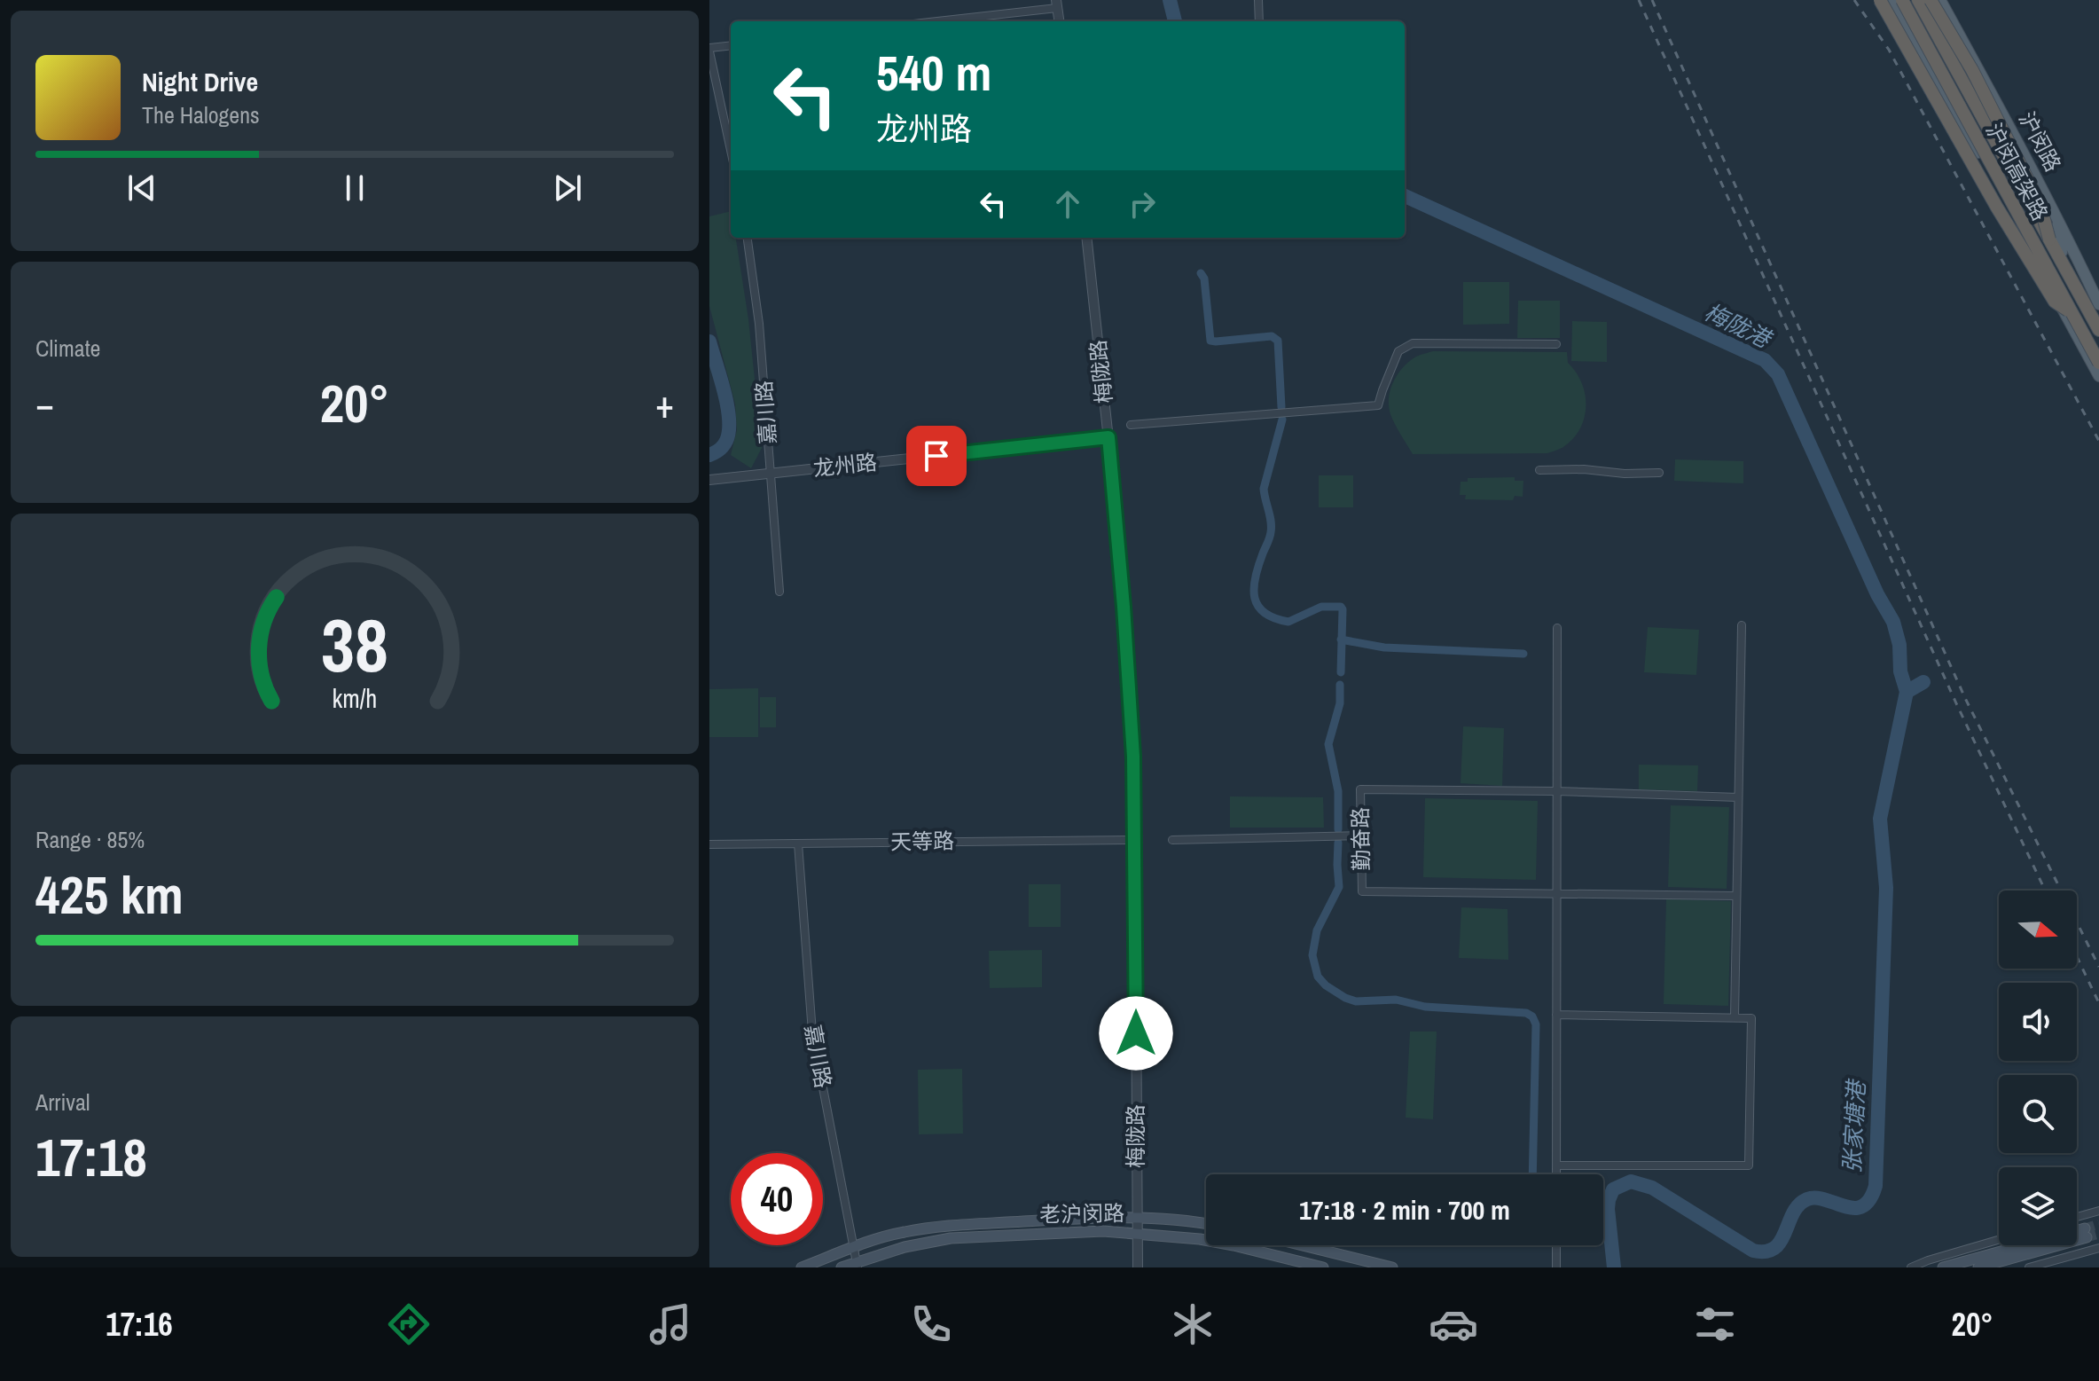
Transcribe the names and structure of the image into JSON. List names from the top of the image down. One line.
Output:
{"streets":{"highway":["沪闵高架路"],"main road":["沪闵路","老沪闵路"],"street":["梅陇路","嘉川路","龙州路","勤奋路","天等路"]},"crossings":[["沪闵路","沪闵高架路"],["梅陇路","龙州路"],["梅陇路","天等路"],["梅陇路","老沪闵路"],["嘉川路","龙州路"],["嘉川路","天等路"],["嘉川路","老沪闵路"]],"water":["梅陇港","张家塘港"],"north":"right","page":{"turn":["540 m","龙州路"],"song":["Night Drive","The Halogens"],"tile":["Climate",["Range · 85%","425 km"],["Arrival","17:18"]],"heat":["−","20°","+"],"limit":"40","trip":"17:18 · 2 min · 700 m","tabs":["17:16","20°"],"gauge":["38","km/h"]}}
